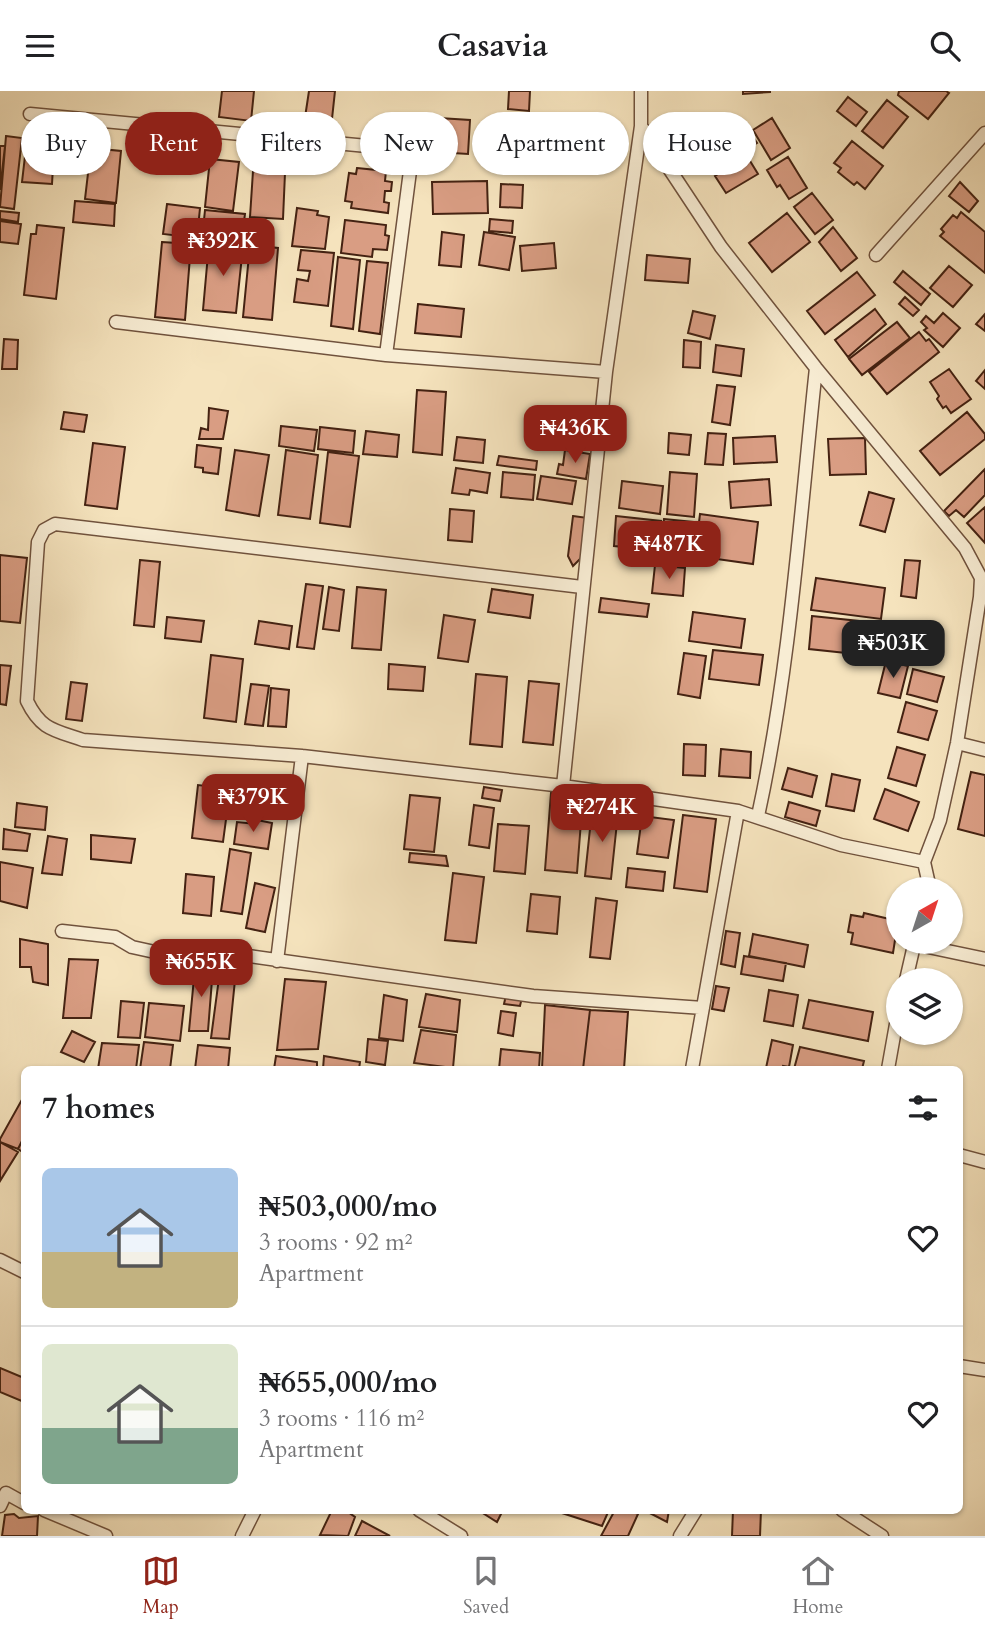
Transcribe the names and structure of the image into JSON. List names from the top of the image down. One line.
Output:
{"north":"top right","page":{"header":"Casavia","chip":["Buy","Rent","Filters","New","Apartment","House"],"price":["₦392K","₦436K","₦487K","₦503K","₦379K","₦274K","₦655K"],"heading":"7 homes","list":[{"name":"₦503,000/mo","note":"3 rooms · 92 m² · Apartment"},{"name":"₦655,000/mo","note":"3 rooms · 116 m² · Apartment"}],"tabs":["Map","Saved","Home"]}}
